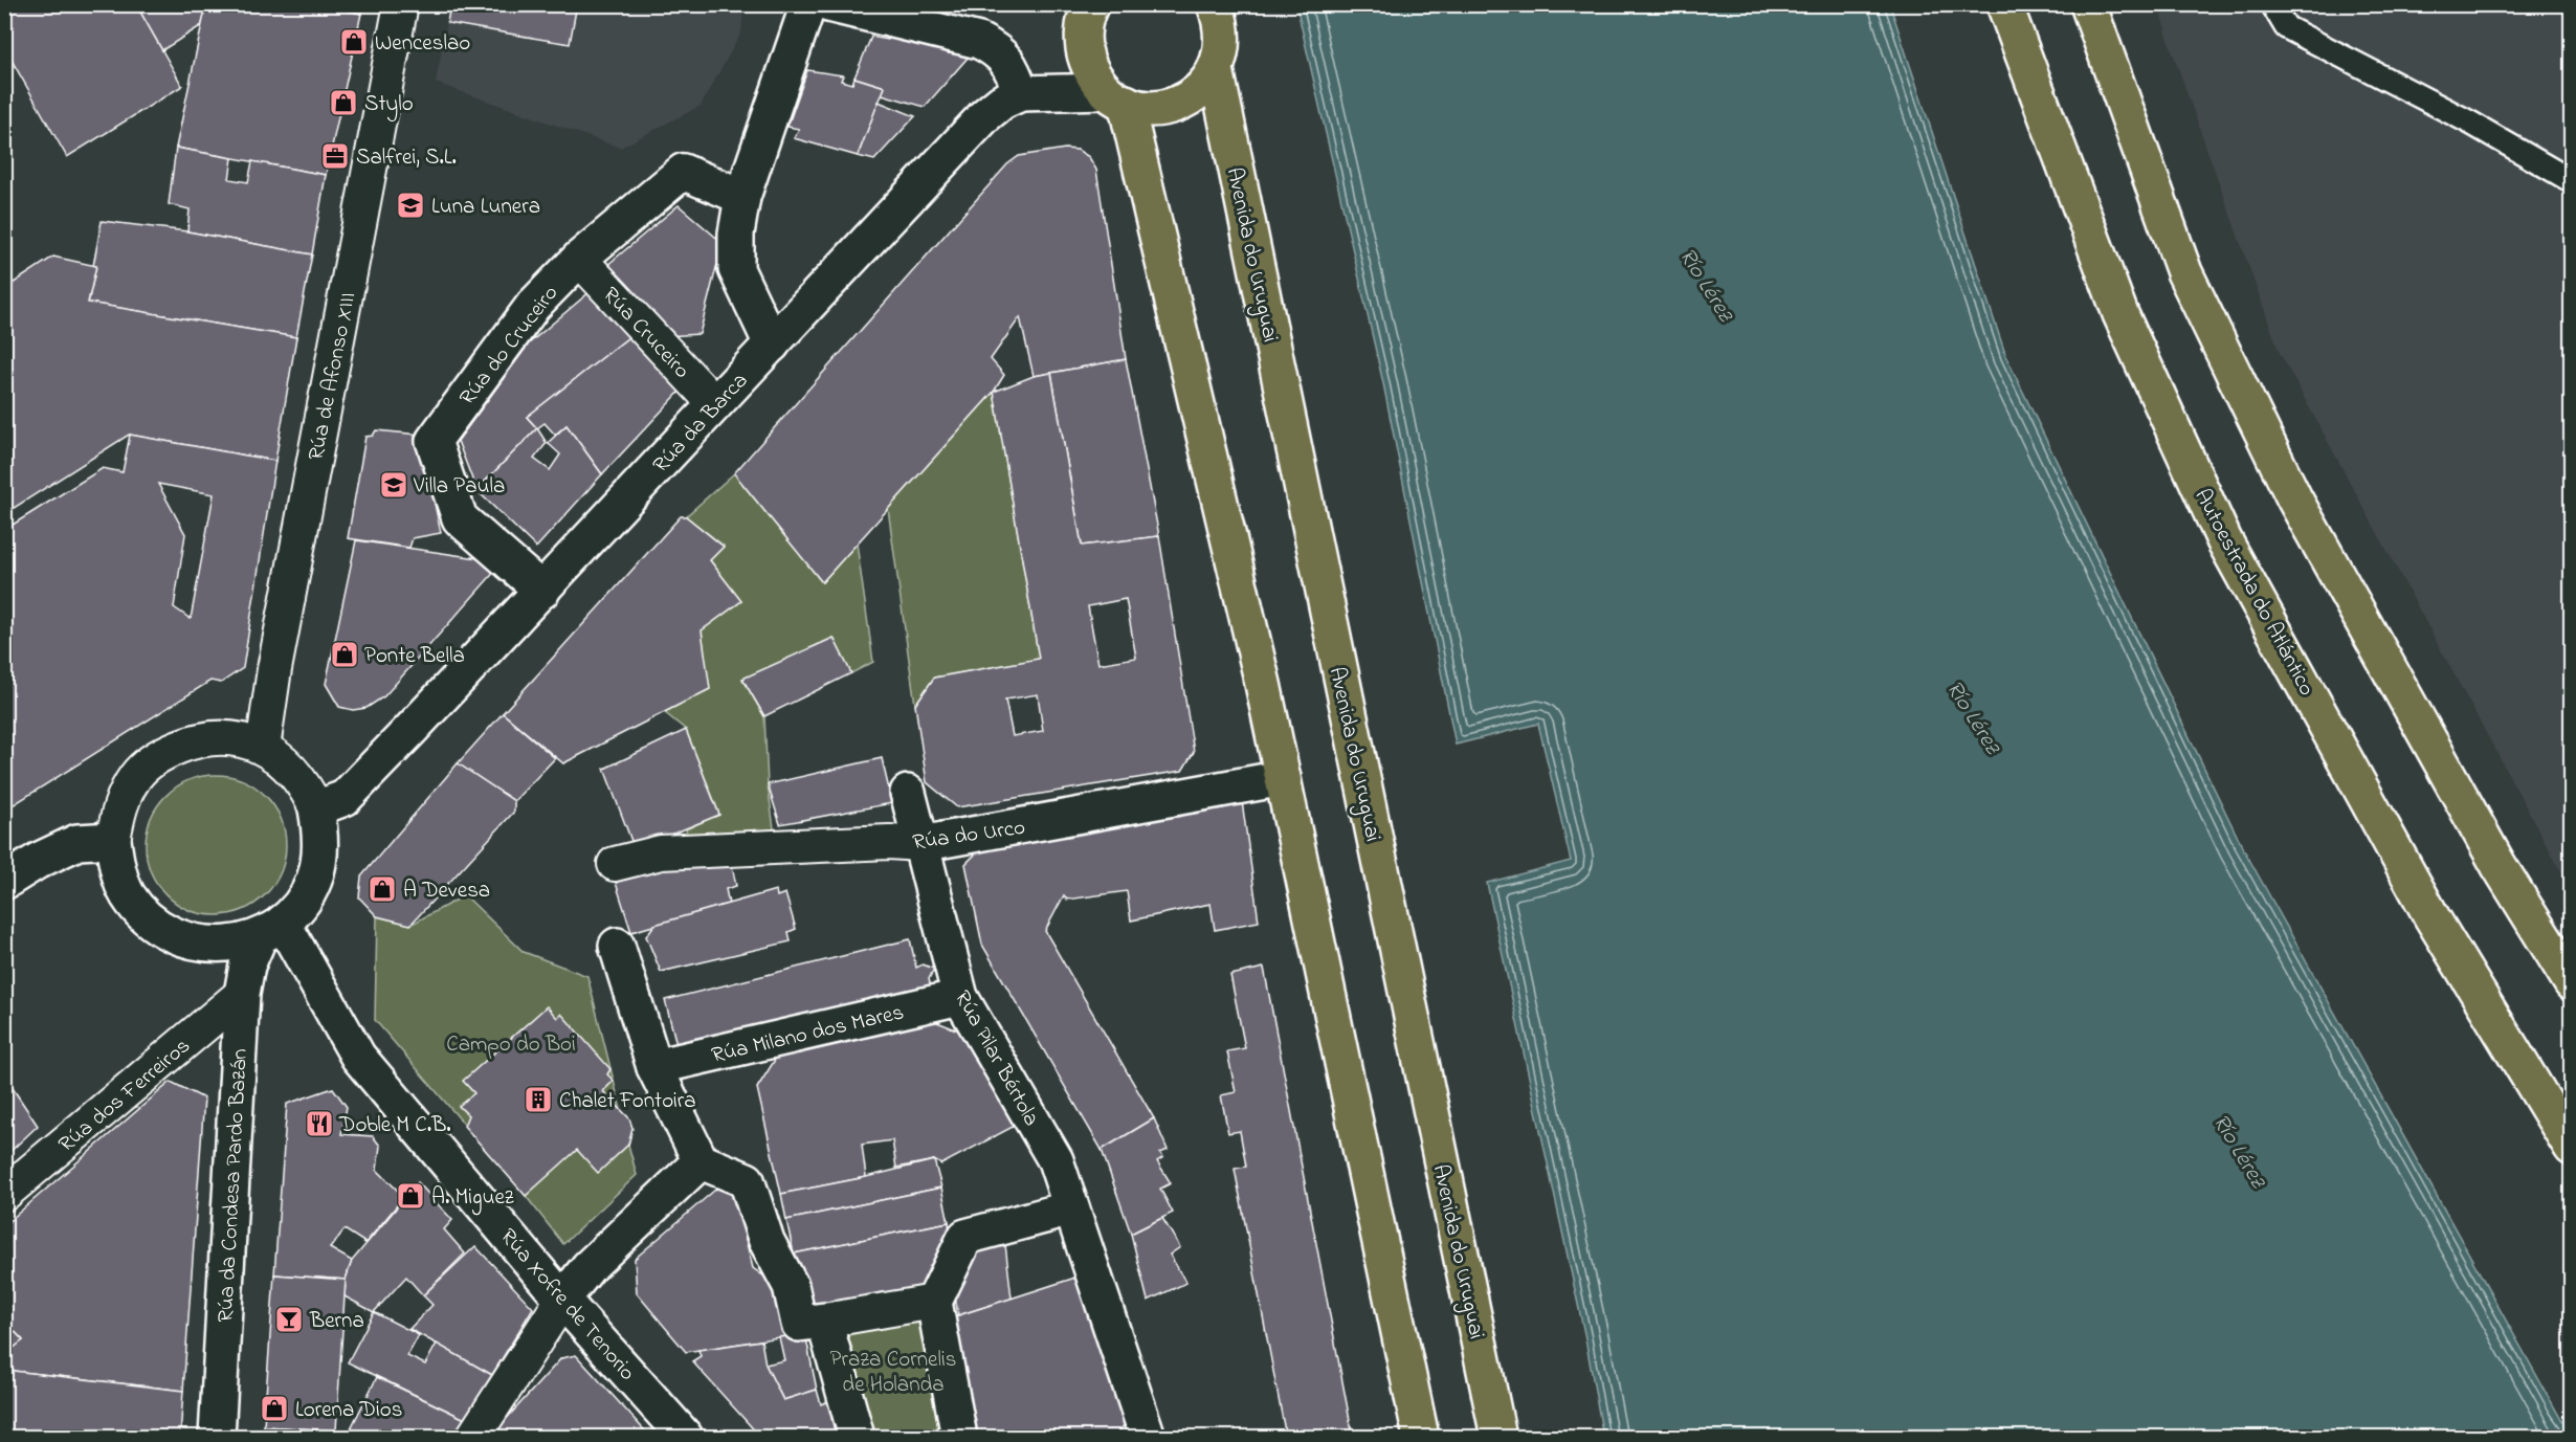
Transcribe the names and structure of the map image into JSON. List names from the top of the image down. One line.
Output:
{"streets":{"highway":["Avenida do Uruguai","Autoestrada do Atlántico"],"street":["Rúa Cruceiro","Rúa do Cruceiro","Rúa de Afonso XIII","Rúa da Barca","Rúa do Urco","Rúa Milano dos Mares","Rúa Pilar Bértola","Rúa dos Ferreiros","Rúa da Condesa Pardo Bazán","Rúa Xofre de Tenorio"]},"crossings":[["Rúa Cruceiro","Rúa do Cruceiro"],["Rúa Cruceiro","Rúa da Barca"],["Rúa do Cruceiro","Rúa da Barca"],["Rúa de Afonso XIII","Rúa da Barca"],["Rúa de Afonso XIII","Rúa da Condesa Pardo Bazán"],["Rúa de Afonso XIII","Rúa Xofre de Tenorio"],["Rúa da Barca","Rúa da Condesa Pardo Bazán"],["Rúa da Barca","Rúa Xofre de Tenorio"],["Rúa do Urco","Rúa Pilar Bértola"],["Rúa Milano dos Mares","Rúa Pilar Bértola"],["Rúa dos Ferreiros","Rúa da Condesa Pardo Bazán"],["Rúa da Condesa Pardo Bazán","Rúa Xofre de Tenorio"]],"water":["Río Lérez"],"parks":["Campo do Boi","Praza Cornelis de Holanda"],"places":{"shop":["Wenceslao","Stylo","Ponte Bella","A Devesa","A. Miguez","Lorena Dios"],"office":["Salfrei, S.L."],"school or university":["Luna Lunera","Villa Paula"],"building":["Chalet Fontoira"],"restaurant":["Doble M C.B."],"bar":["Berna"]}}
